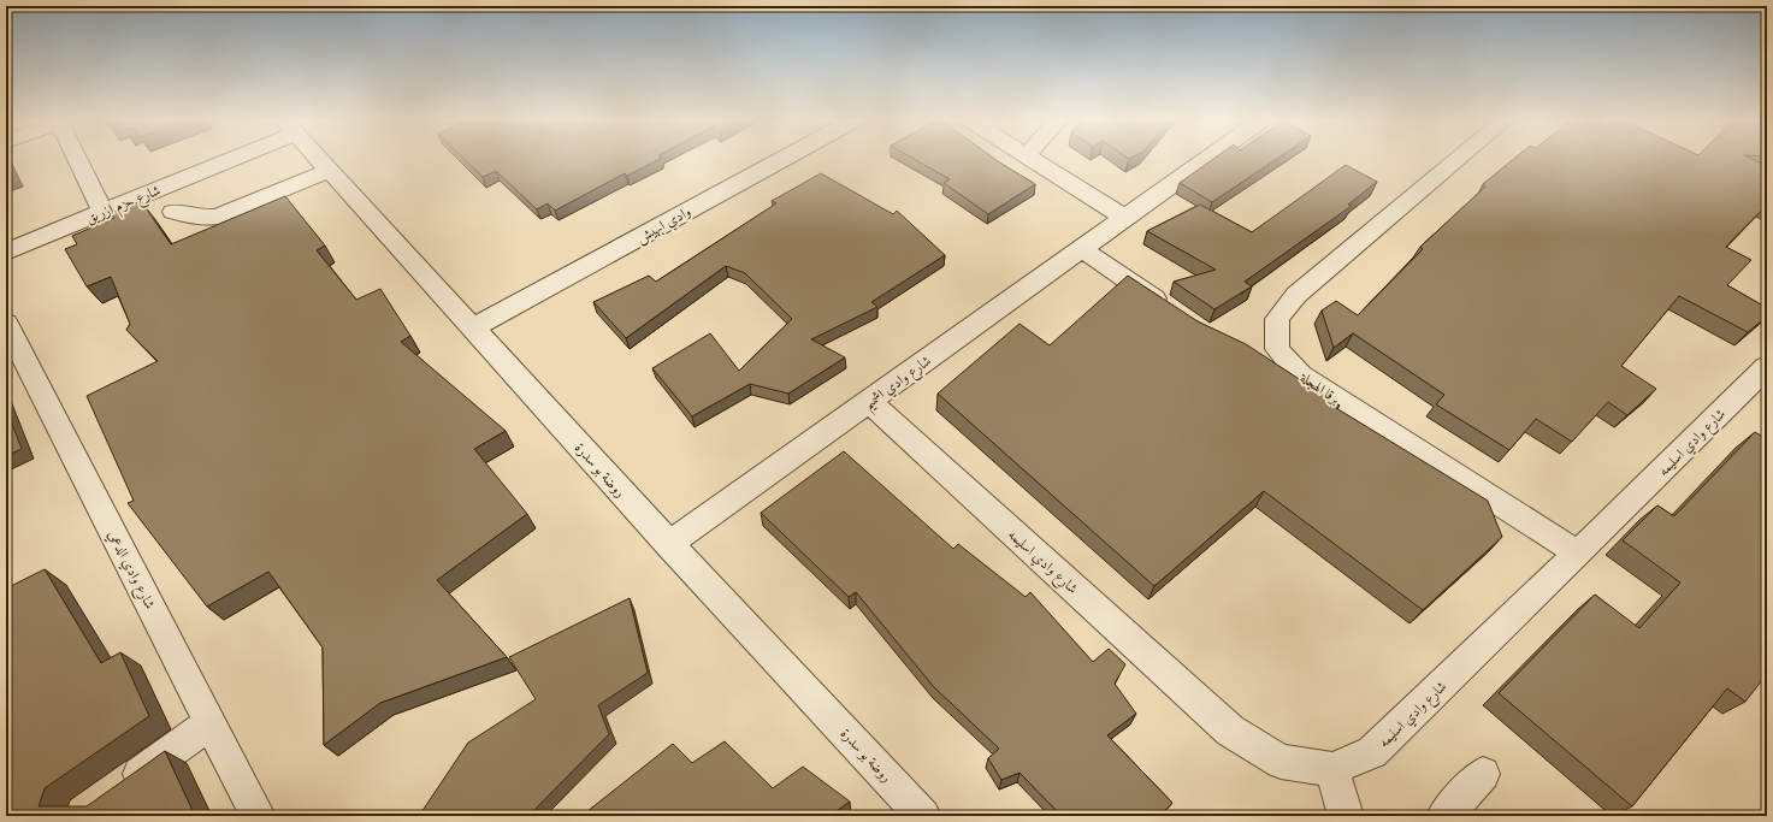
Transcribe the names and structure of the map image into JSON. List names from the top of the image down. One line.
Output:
{"streets":{"street":["شارع حزم ازريق","وادي ابهيش","شارع وادي اشميم","برقا الهجلة","شارع وادي اسليمه","روضة بو سدرة","شارع وادي الدعي"]},"crossings":[["وادي ابهيش","روضة بو سدرة"],["شارع وادي اشميم","شارع وادي اسليمه"],["شارع وادي اشميم","روضة بو سدرة"],["برقا الهجلة","شارع وادي اسليمه"]]}
